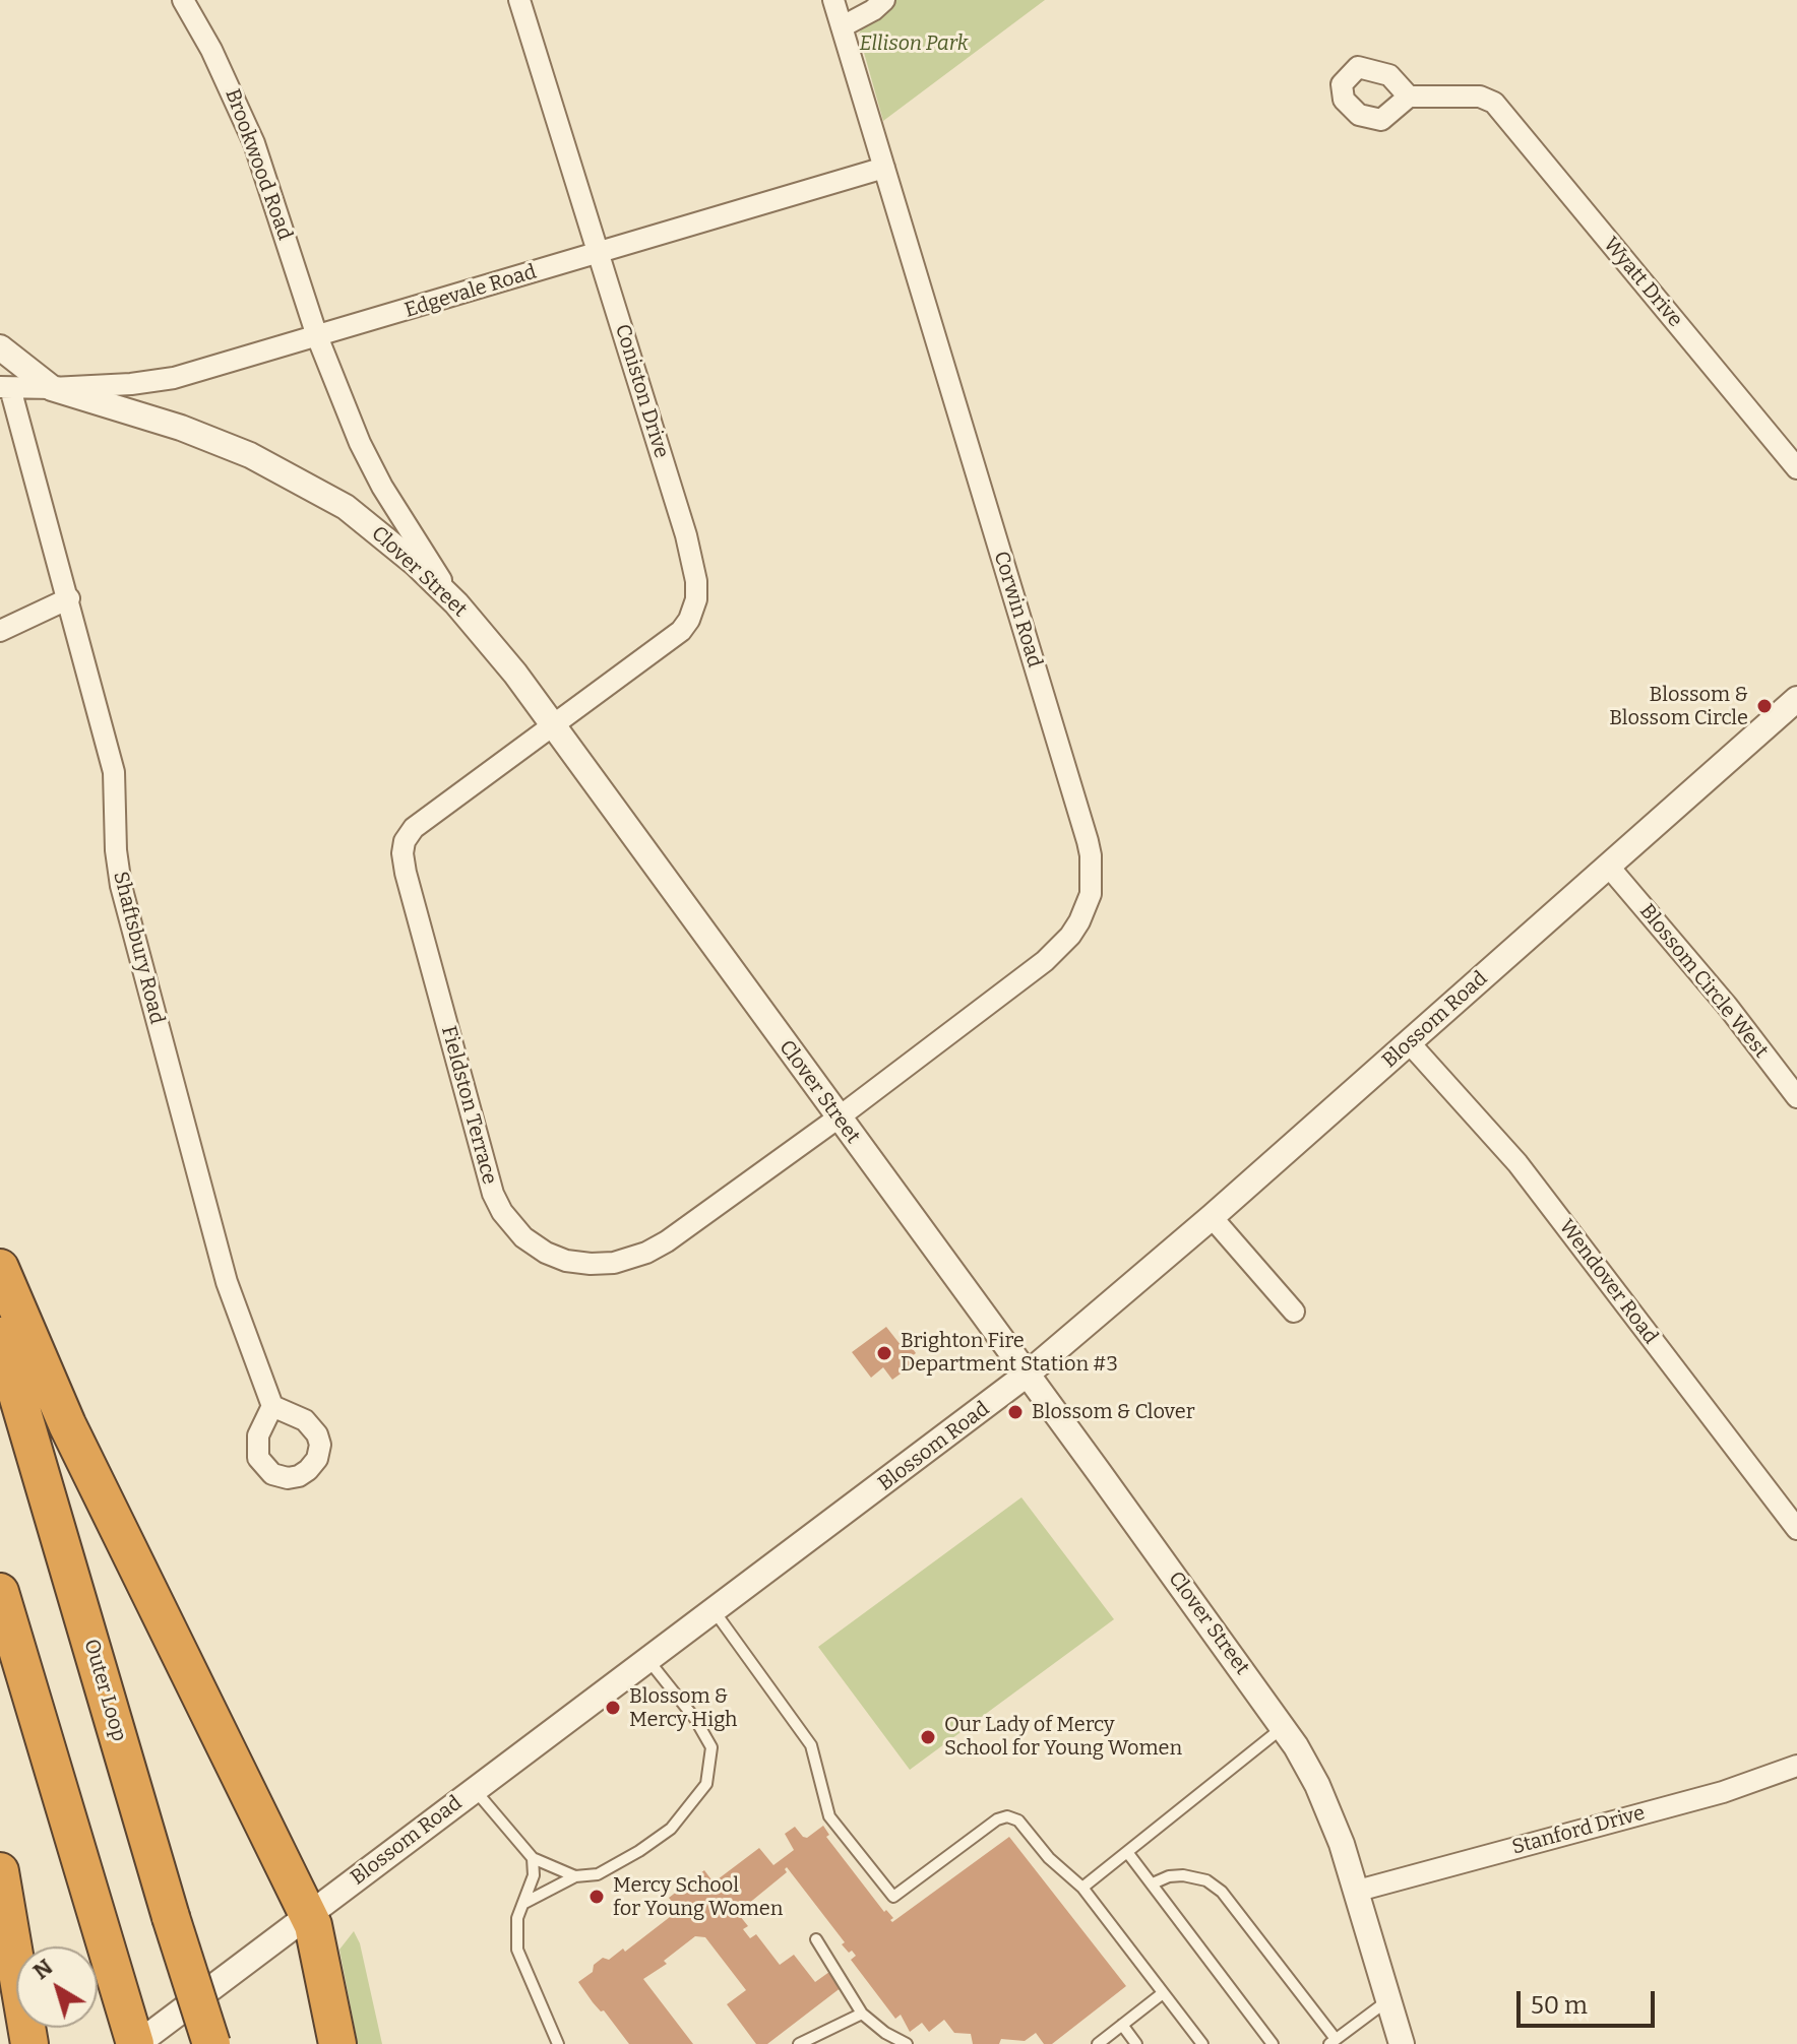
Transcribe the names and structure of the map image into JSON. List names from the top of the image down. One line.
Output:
{"streets":{"highway":["Outer Loop"],"street":["Brookwood Road","Wyatt Drive","Edgevale Road","Coniston Drive","Clover Street","Corwin Road","Shaftsbury Road","Blossom Circle West","Blossom Road","Fieldston Terrace","Wendover Road","Stanford Drive"]},"crossings":[["Brookwood Road","Edgevale Road"],["Brookwood Road","Clover Street"],["Edgevale Road","Coniston Drive"],["Edgevale Road","Clover Street"],["Edgevale Road","Corwin Road"],["Coniston Drive","Clover Street"],["Coniston Drive","Fieldston Terrace"],["Clover Street","Corwin Road"],["Clover Street","Shaftsbury Road"],["Clover Street","Blossom Road"],["Clover Street","Fieldston Terrace"],["Clover Street","Stanford Drive"],["Corwin Road","Fieldston Terrace"],["Blossom Circle West","Blossom Road"],["Blossom Road","Wendover Road"]],"parks":["Ellison Park"],"places":["Blossom & Blossom Circle","Brighton Fire Department Station #3","Blossom & Clover","Blossom & Mercy High","Our Lady of Mercy School for Young Women","Mercy School for Young Women"],"scale_bar":"50 m","north":"top left"}
